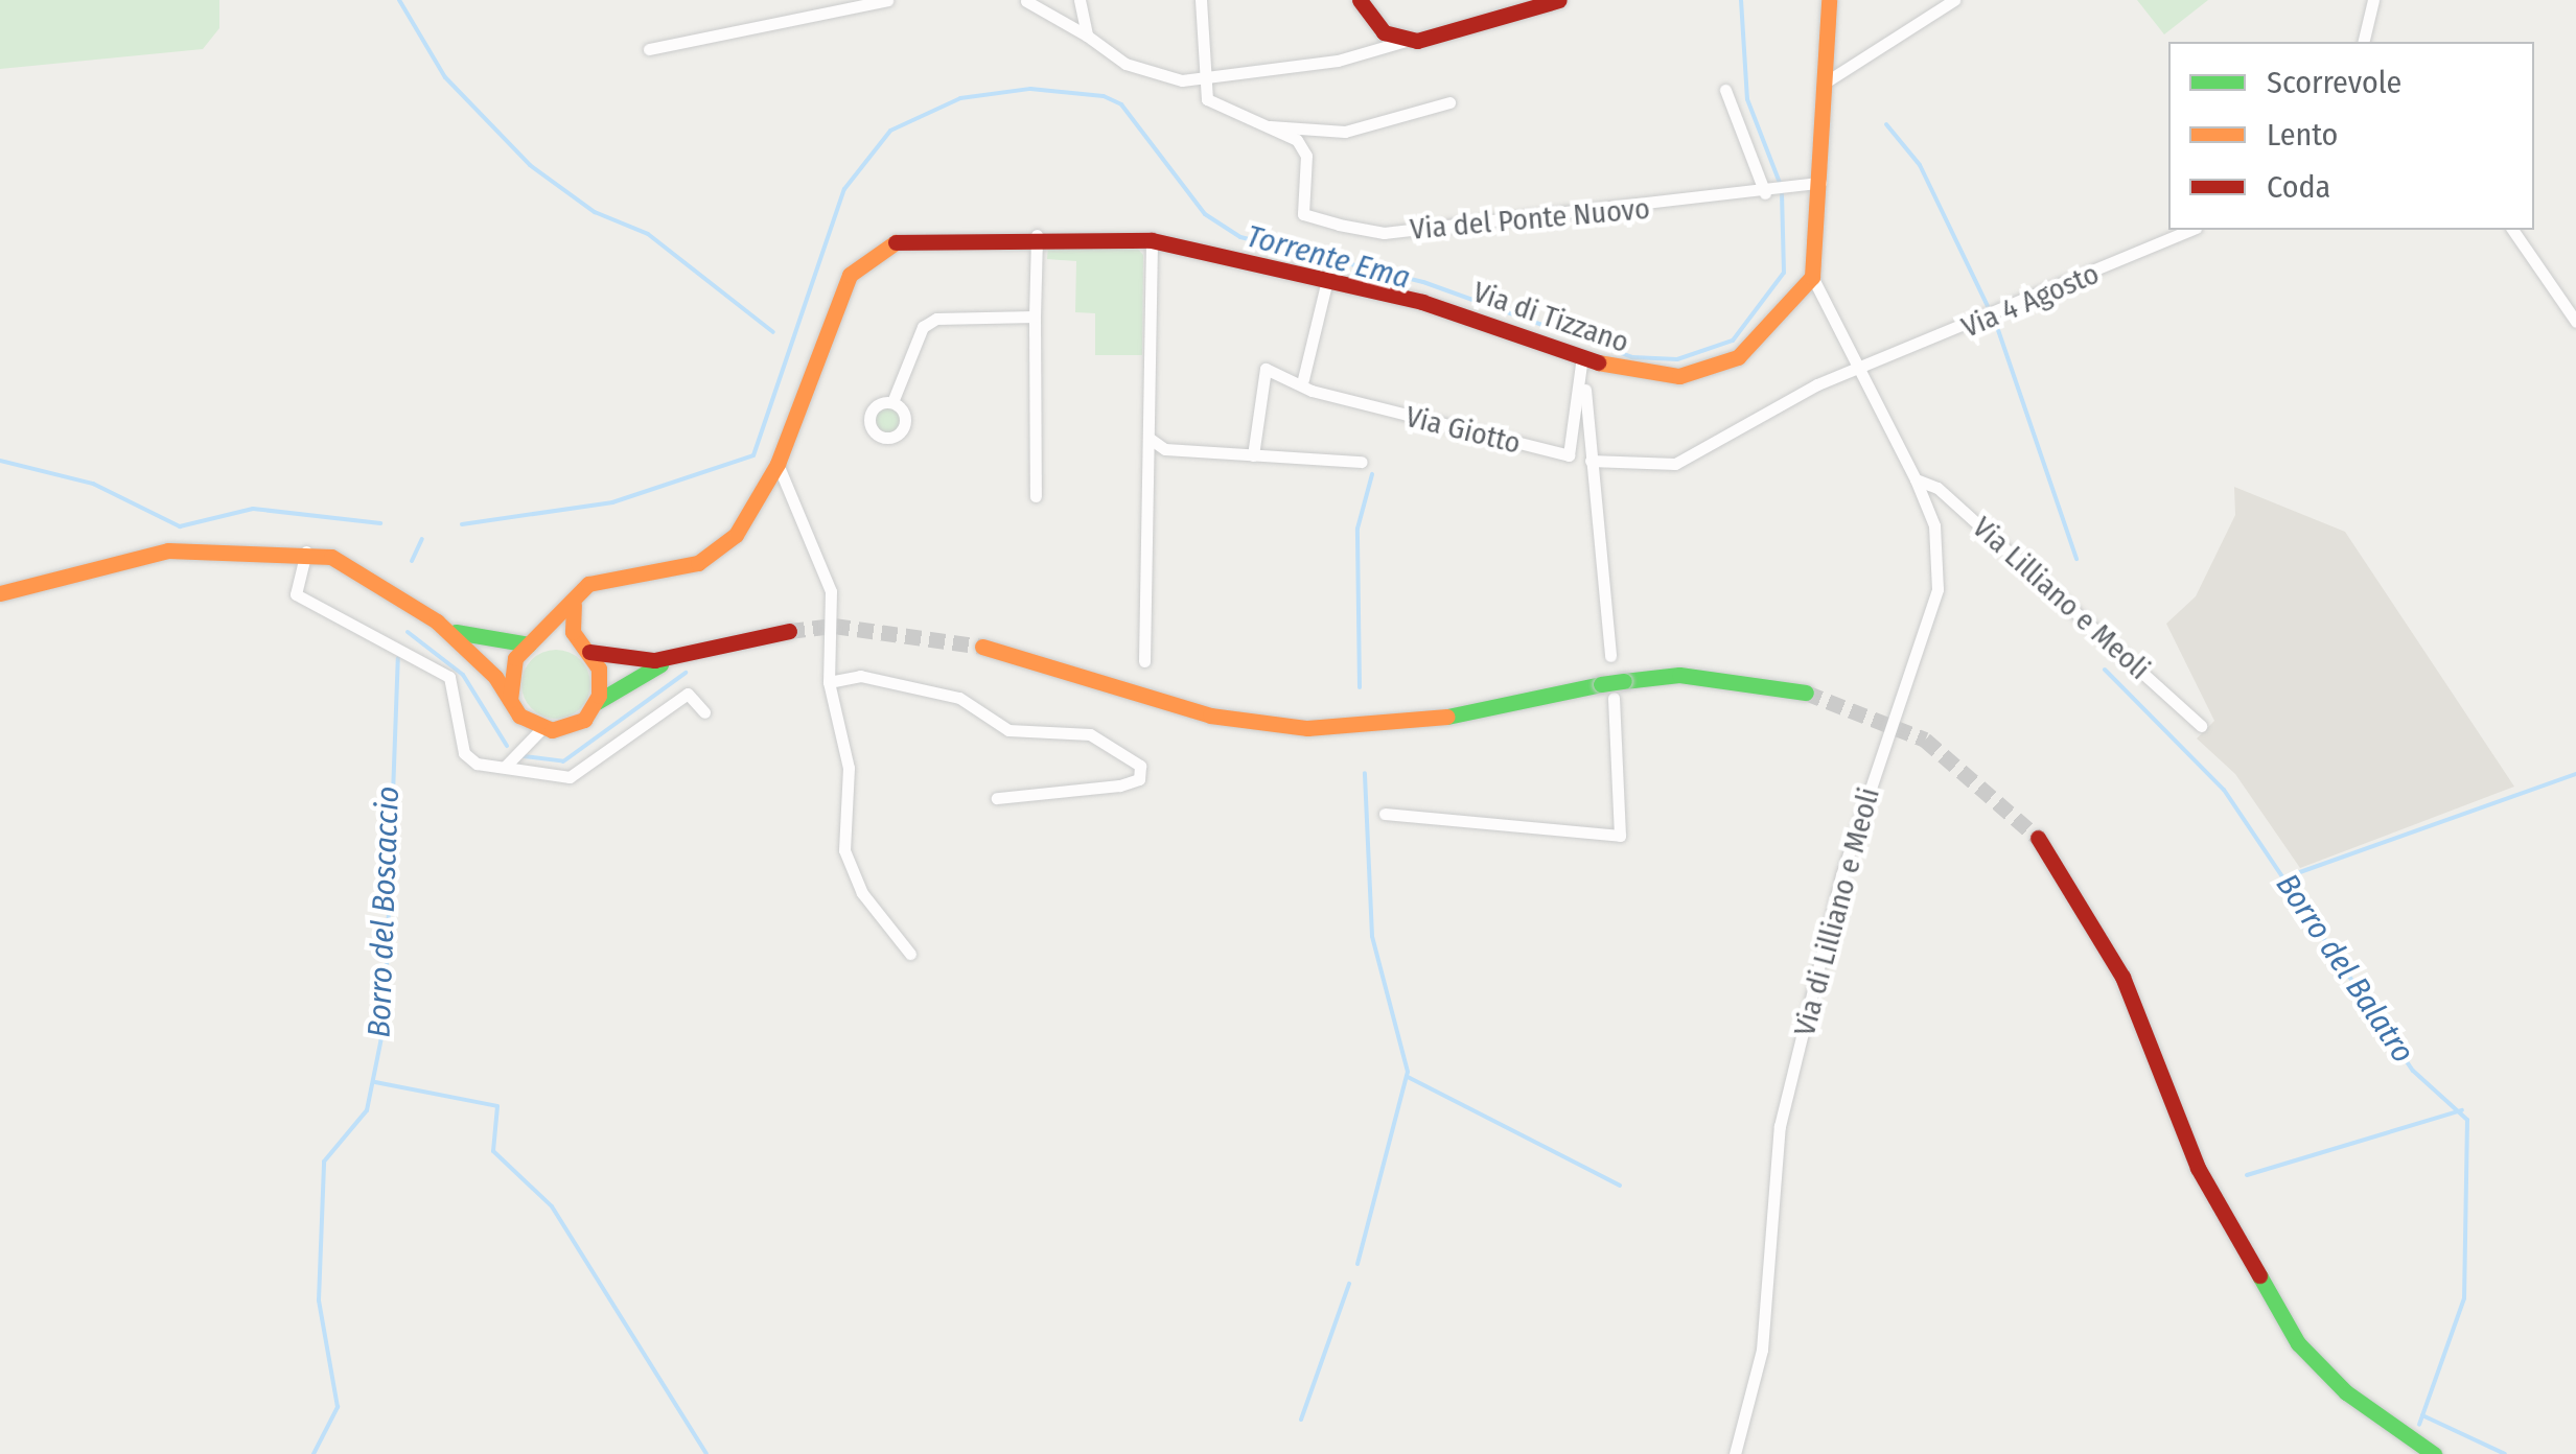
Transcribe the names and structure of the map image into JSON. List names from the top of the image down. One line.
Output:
{"streets":{"main road":["Via di Tizzano"],"street":["Via del Ponte Nuovo","Via 4 Agosto","Via Giotto","Via Lilliano e Meoli","Via di Lilliano e Meoli"]},"crossings":[["Via 4 Agosto","Via di Lilliano e Meoli"],["Via di Tizzano","Via Giotto"],["Via di Tizzano","Via di Lilliano e Meoli"],["Via Lilliano e Meoli","Via di Lilliano e Meoli"]],"water":["Torrente Ema","Borro del Boscaccio","Borro del Balatro"],"legend":["Scorrevole","Lento","Coda"]}
